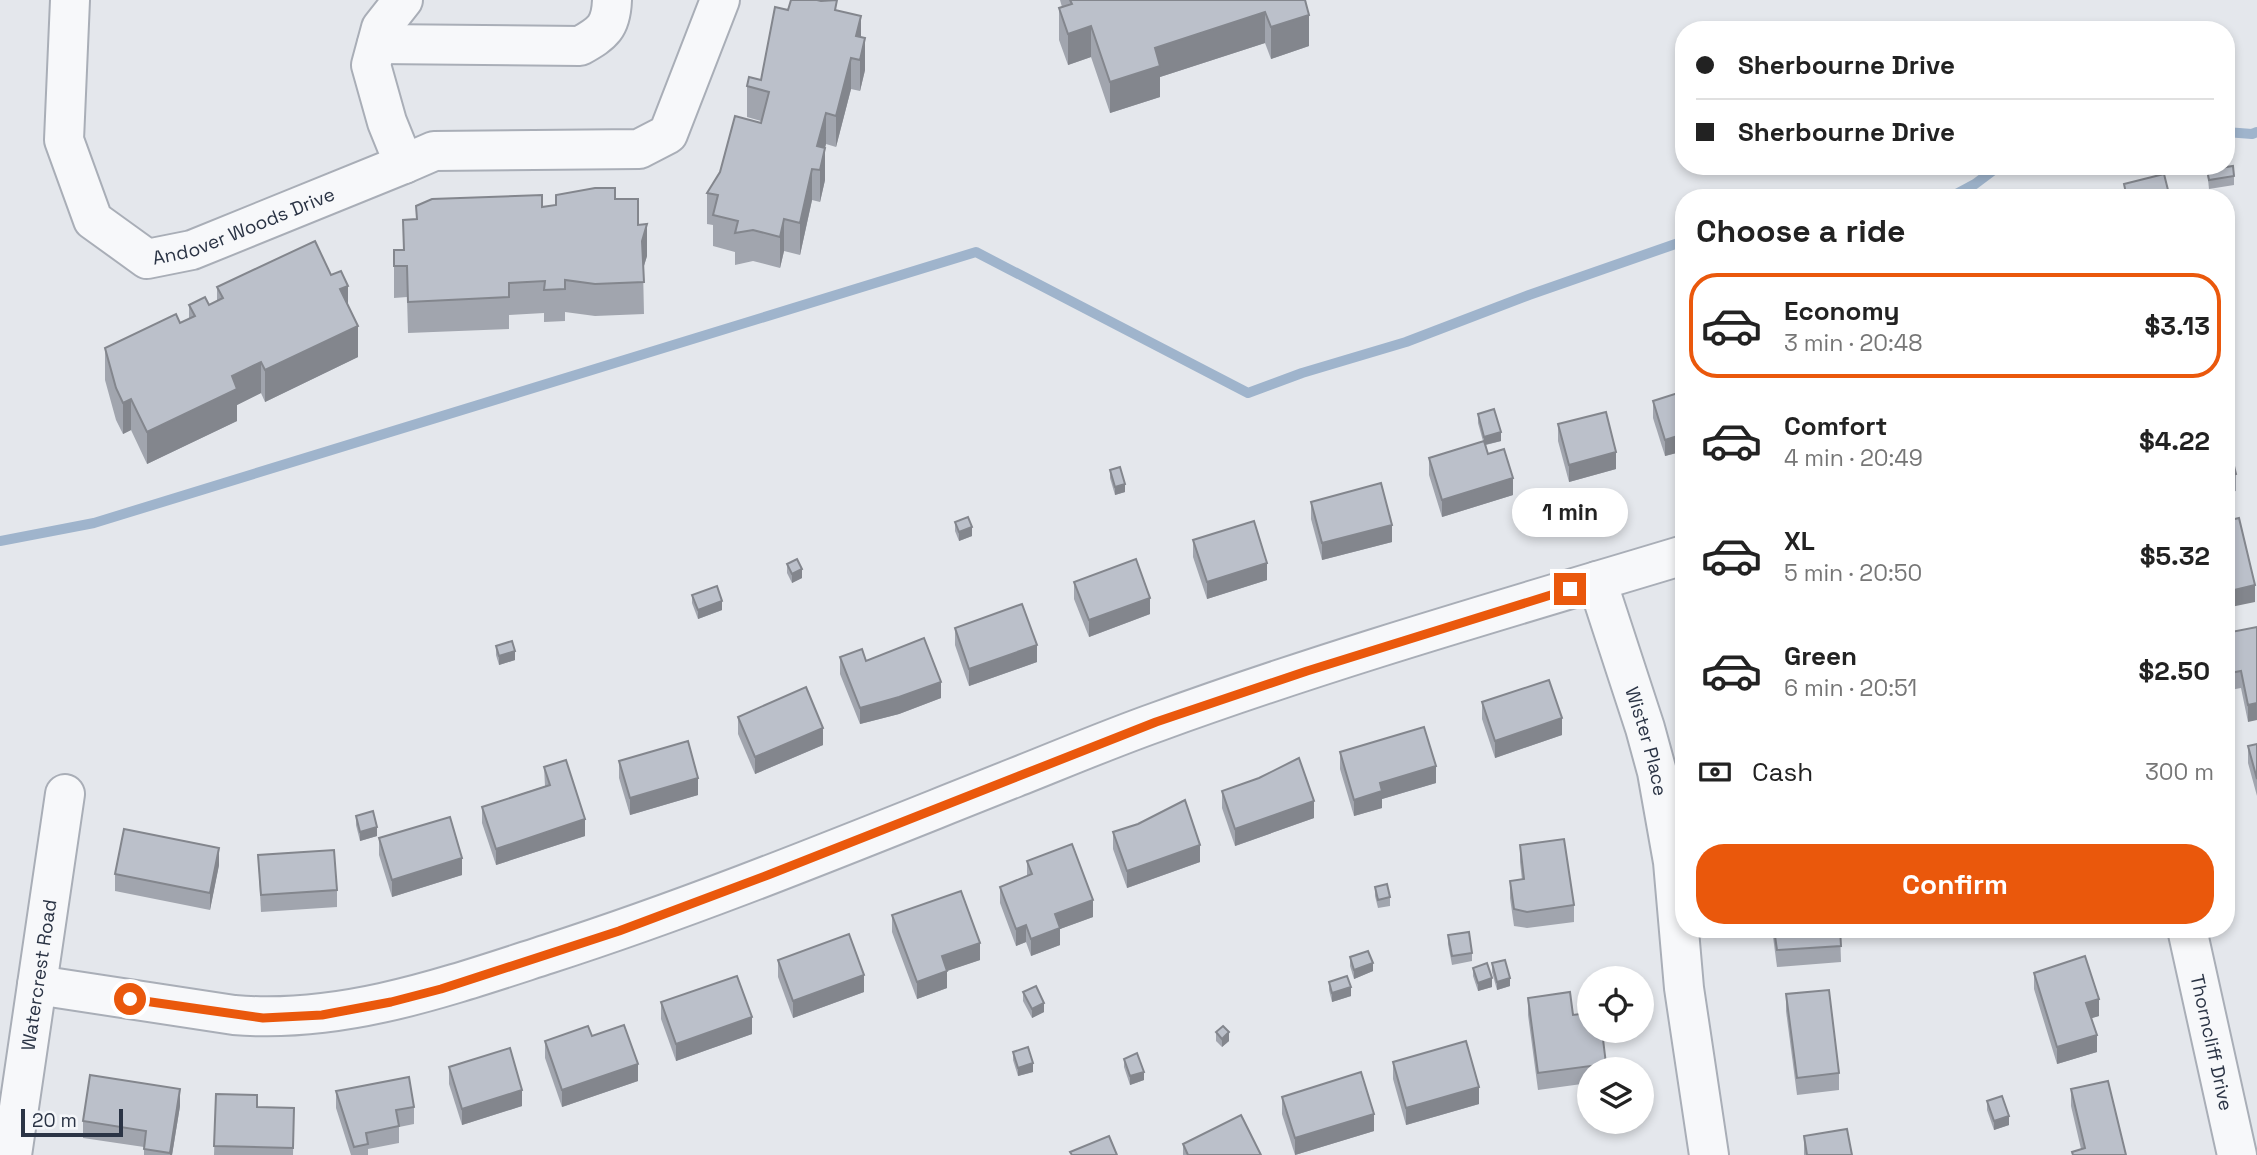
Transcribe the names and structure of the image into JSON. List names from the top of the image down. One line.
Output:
{"streets":{"street":["Andover Woods Drive","Wister Place","Watercrest Road","Thorncliff Drive"]},"scale_bar":"20 m","page":{"banner":["Sherbourne Drive","Sherbourne Drive"],"heading":"Choose a ride","list":[{"name":"Economy","note":"3 min · 20:48","value":"$3.13"},{"name":"Comfort","note":"4 min · 20:49","value":"$4.22"},{"name":"XL","note":"5 min · 20:50","value":"$5.32"},{"name":"Green","note":"6 min · 20:51","value":"$2.50"}],"bubble":"1 min","pay":["Cash","300 m"],"buttons":"Confirm","scale":"20 m"}}
